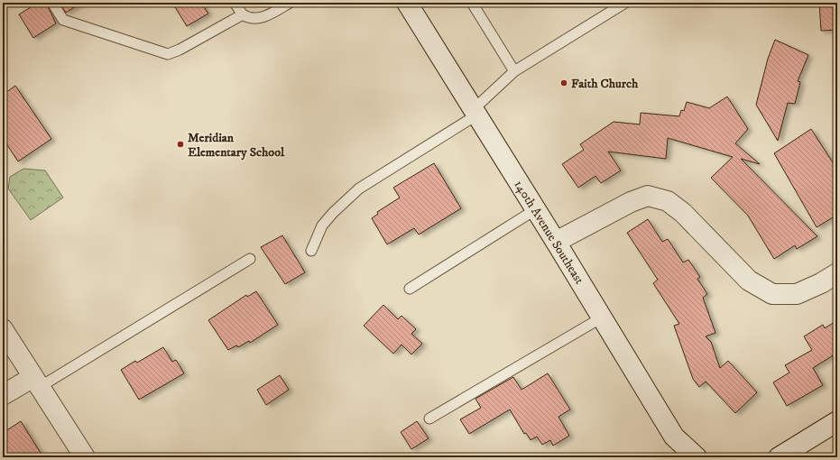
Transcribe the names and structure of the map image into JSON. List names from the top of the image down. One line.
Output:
{"streets":{"street":["140th Avenue Southeast"]},"places":["Faith Church","Meridian Elementary School"]}
